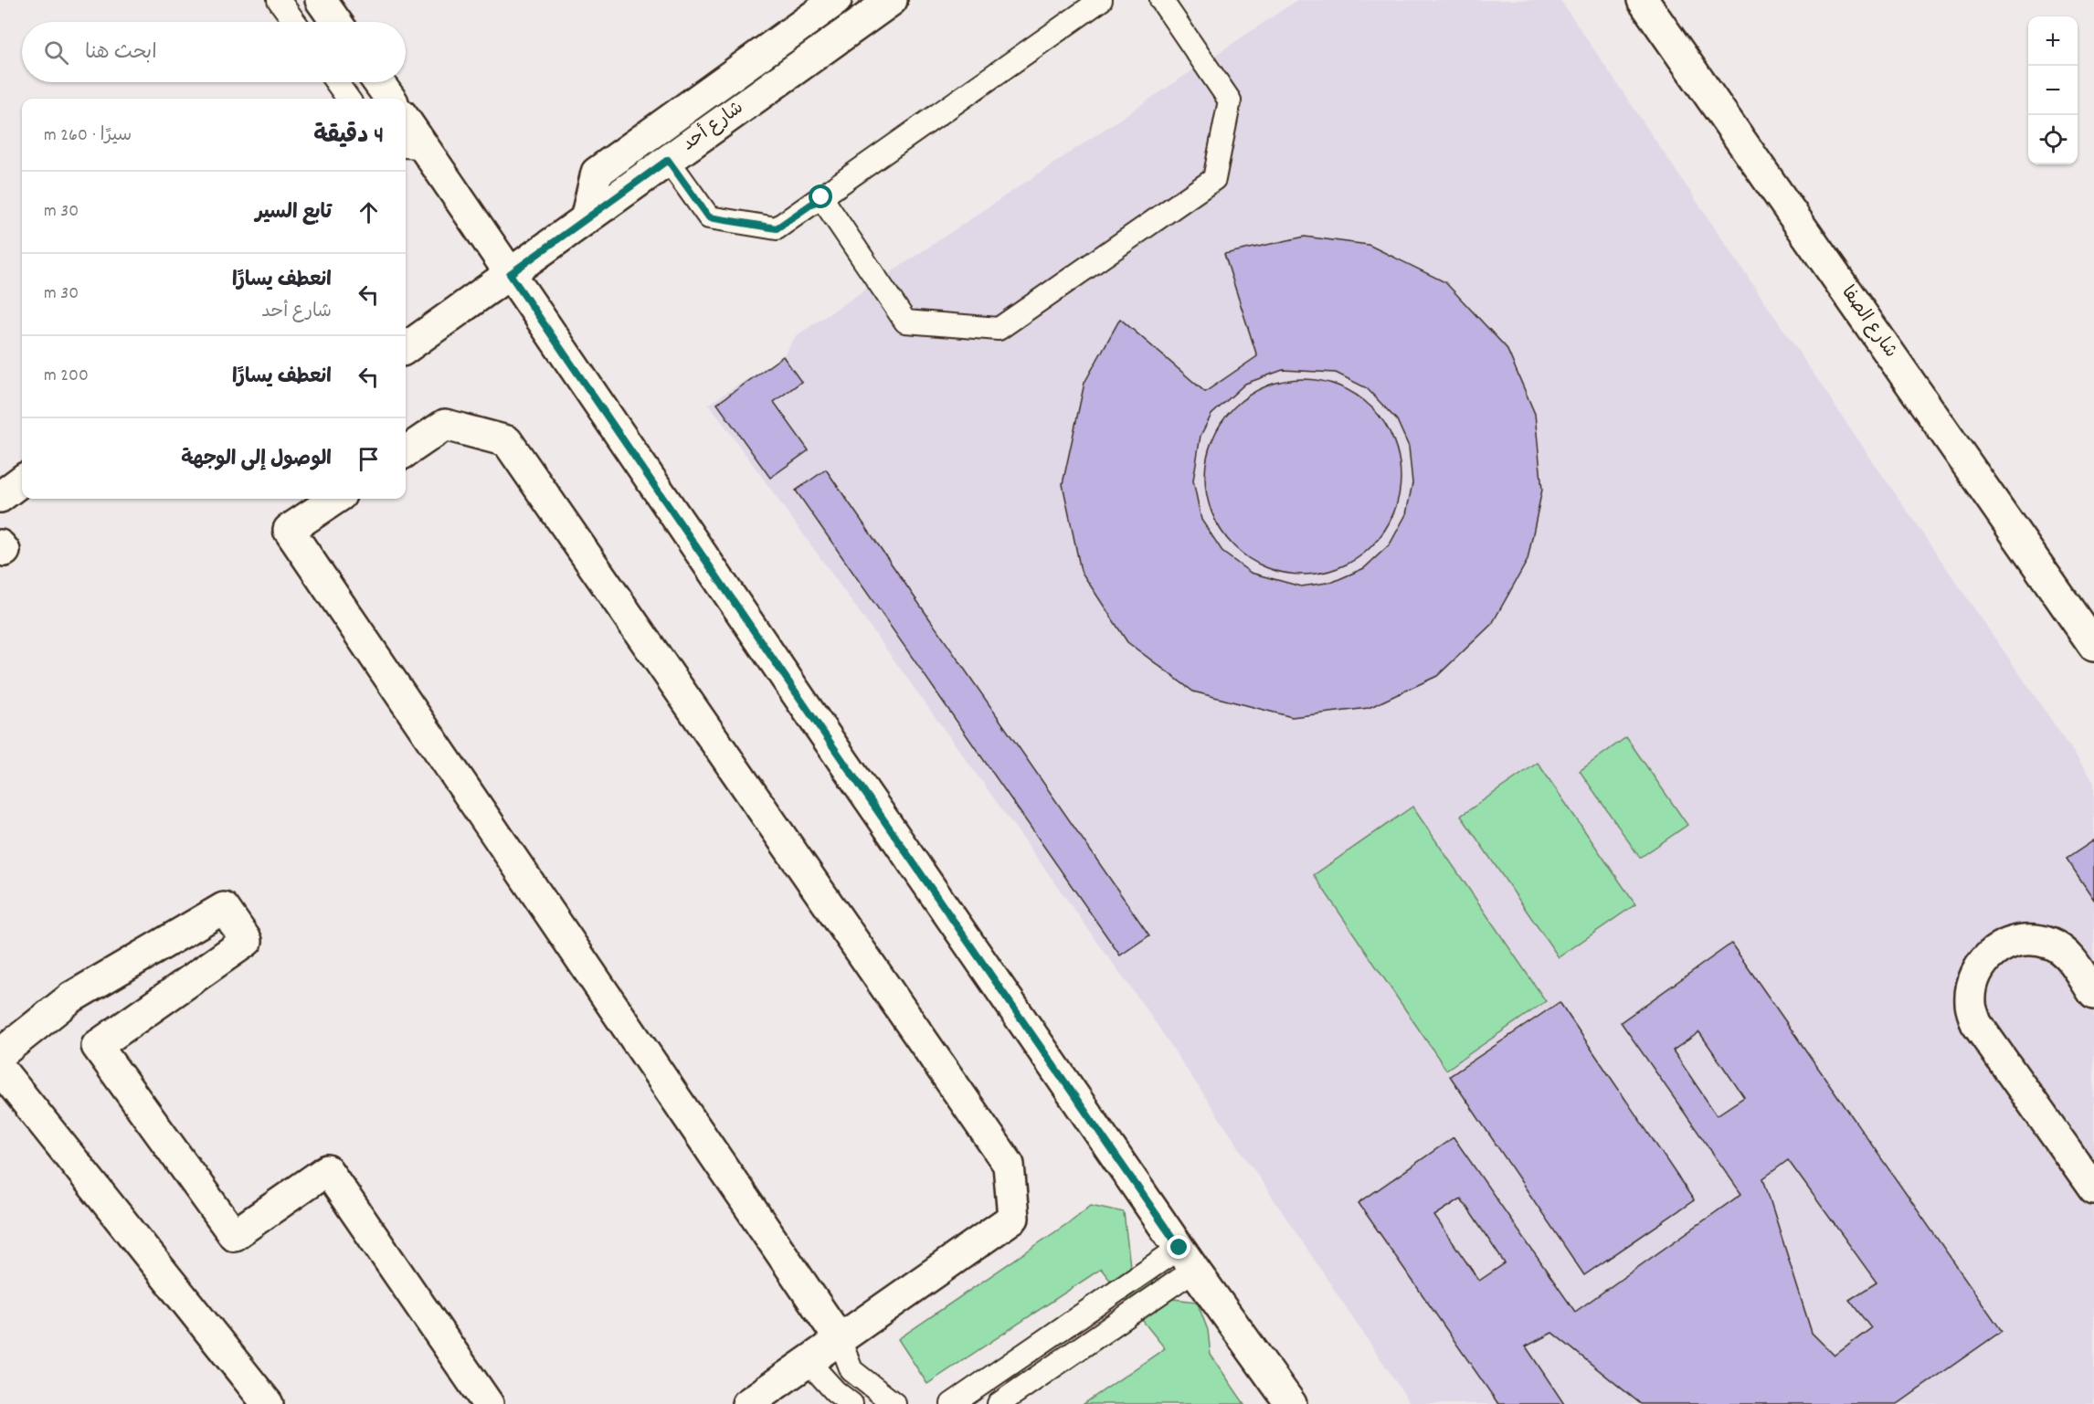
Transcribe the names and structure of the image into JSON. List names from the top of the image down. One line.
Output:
{"streets":{"street":["شارع أحد","شارع الصفا"]},"page":{"map_buttons":["+","−"],"search":"ابحث هنا","heading":["4 دقيقة","سيرًا · 260 m"],"list":[["تابع السير","30 m"],["انعطف يسارًا","شارع أحد","30 m"],["انعطف يسارًا","200 m"],"الوصول إلى الوجهة"]}}
